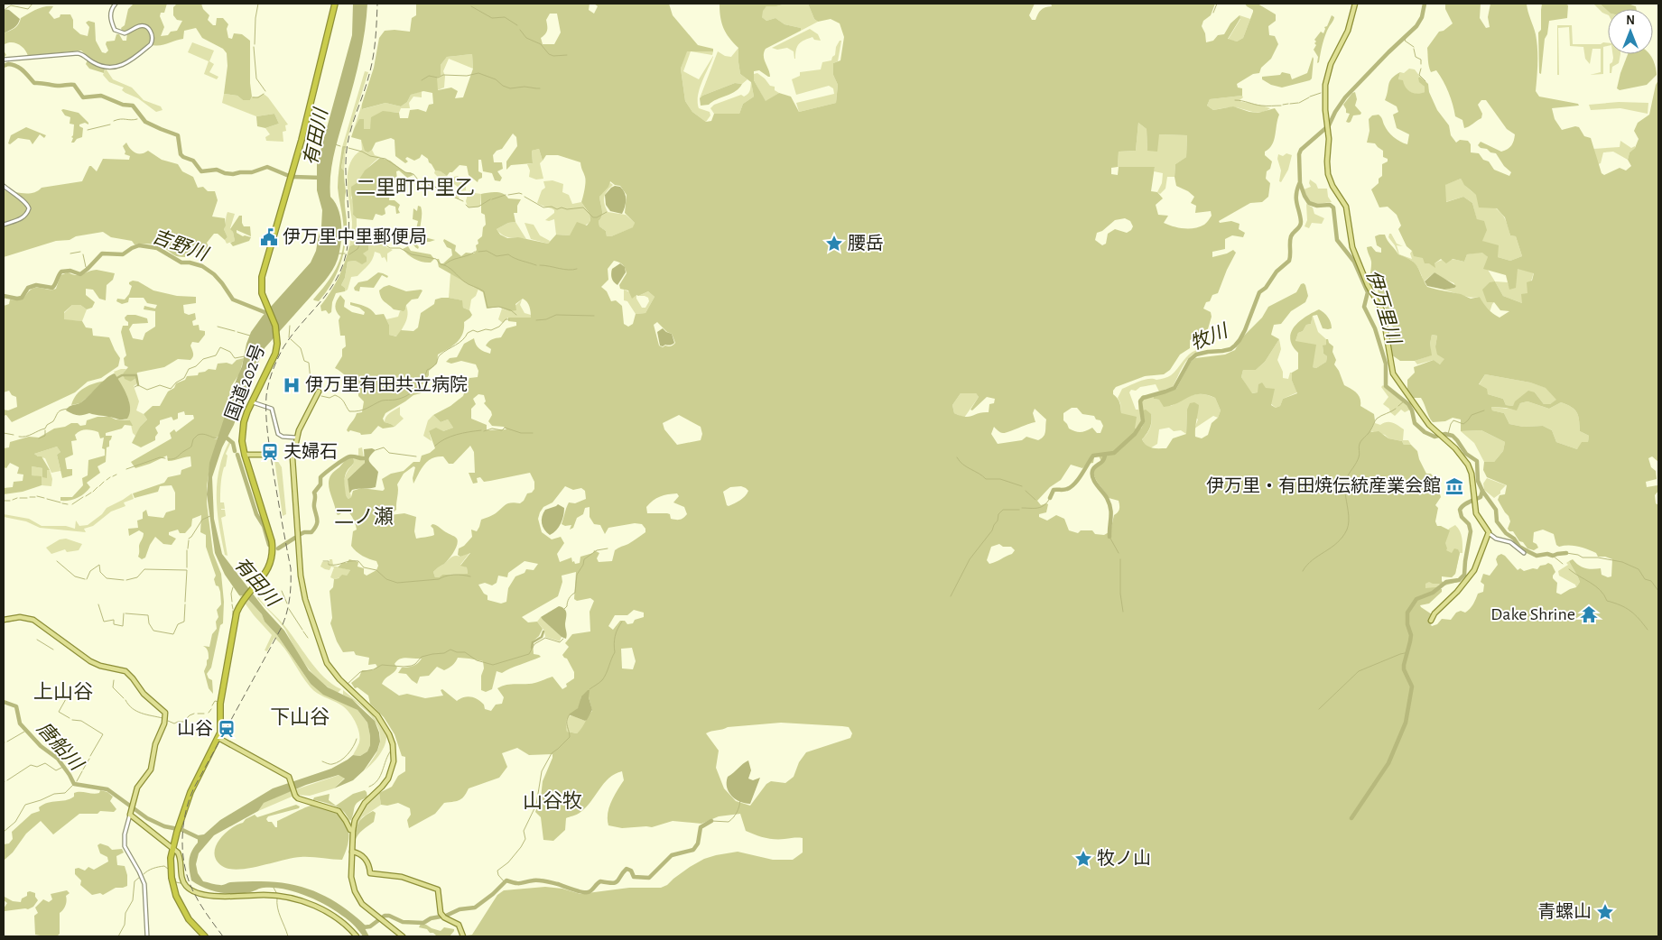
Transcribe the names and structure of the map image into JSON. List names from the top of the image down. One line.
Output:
{"streets":{"highway":["国道202号"]},"districts":["二里町中里乙","二ノ瀬","上山谷","下山谷","山谷牧"],"water":["有田川","吉野川","伊万里川","牧川","唐船川"],"places":{"public building":["伊万里中里郵便局"],"place":["腰岳","牧ノ山","青螺山"],"hospital":["伊万里有田共立病院"],"station":["夫婦石","山谷"],"museum":["伊万里・有田焼伝統産業会館"],"temple":["Dake Shrine"]},"north":"top"}
